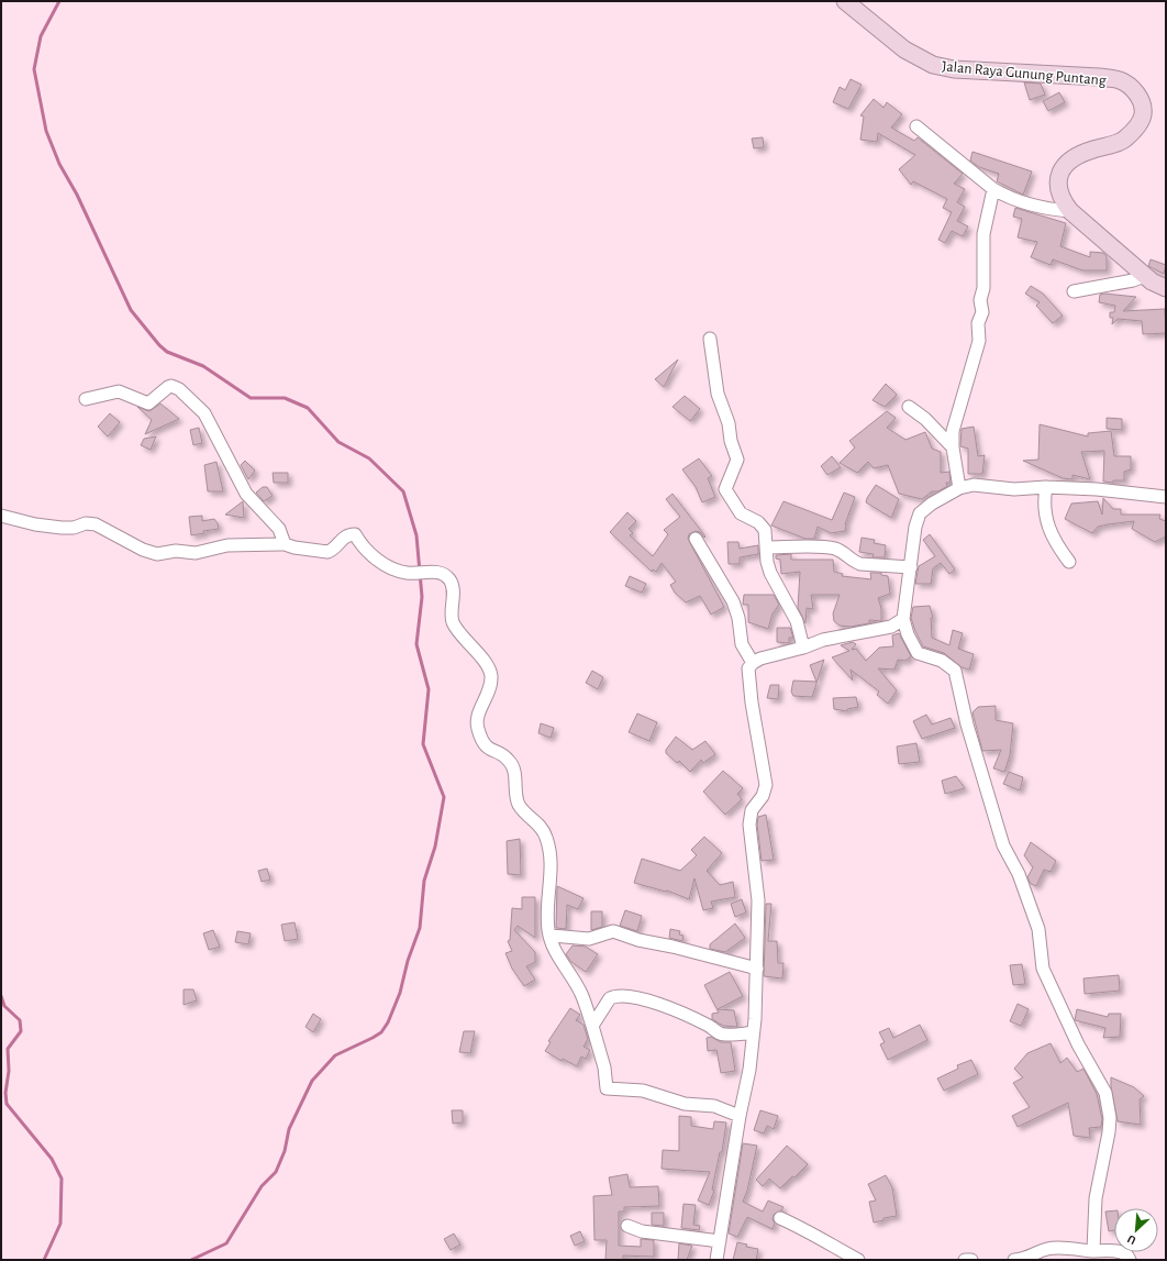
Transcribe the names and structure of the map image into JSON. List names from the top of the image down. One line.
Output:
{"streets":{"street":["Jalan Raya Gunung Puntang"]},"north":"bottom left"}
